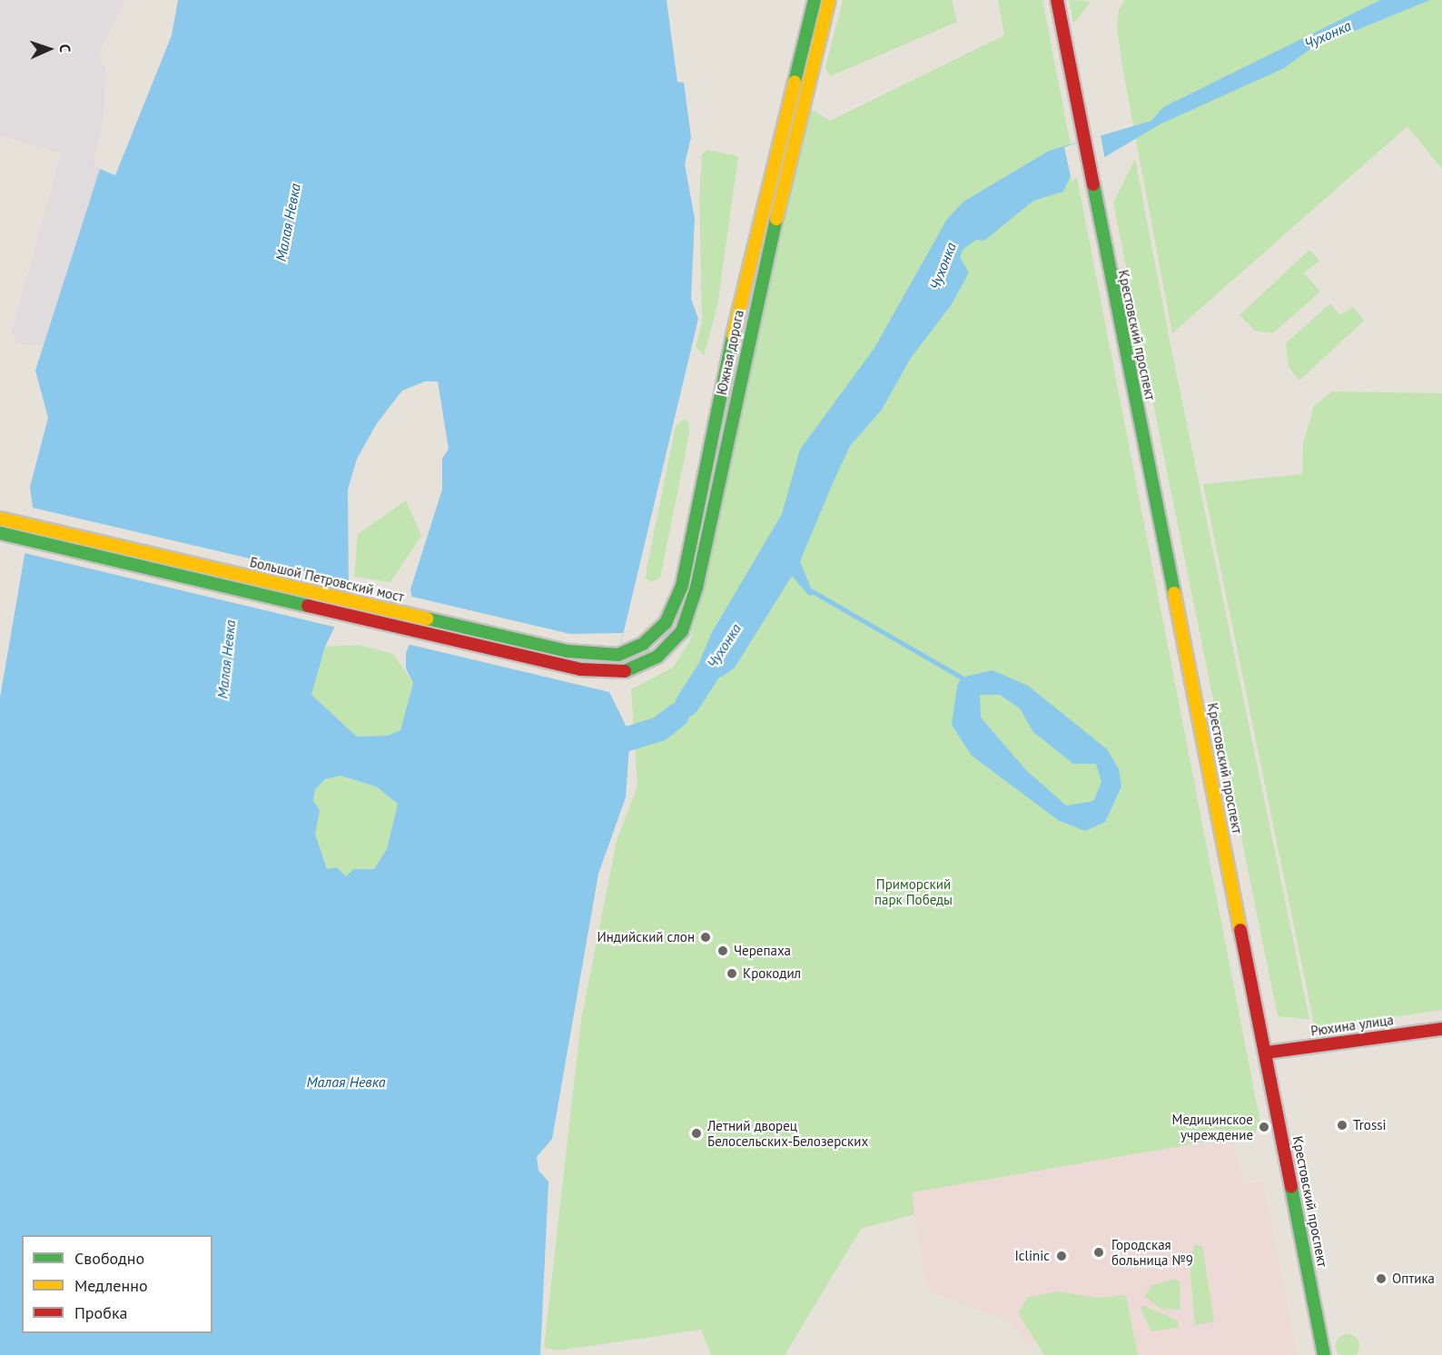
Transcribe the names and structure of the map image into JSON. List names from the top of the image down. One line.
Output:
{"streets":{"street":["Крестовский проспект","Южная дорога","Большой Петровский мост","Рюхина улица"]},"crossings":[["Крестовский проспект","Рюхина улица"],["Южная дорога","Большой Петровский мост"]],"water":["Чухонка","Малая Невка"],"parks":["Приморский парк Победы"],"places":["Индийский слон","Черепаха","Крокодил","Trossi","Медицинское учреждение","Летний дворец Белосельских-Белозерских","Городская больница №9","Iclinic","Оптика"],"legend":["Свободно","Медленно","Пробка"],"north":"right"}
